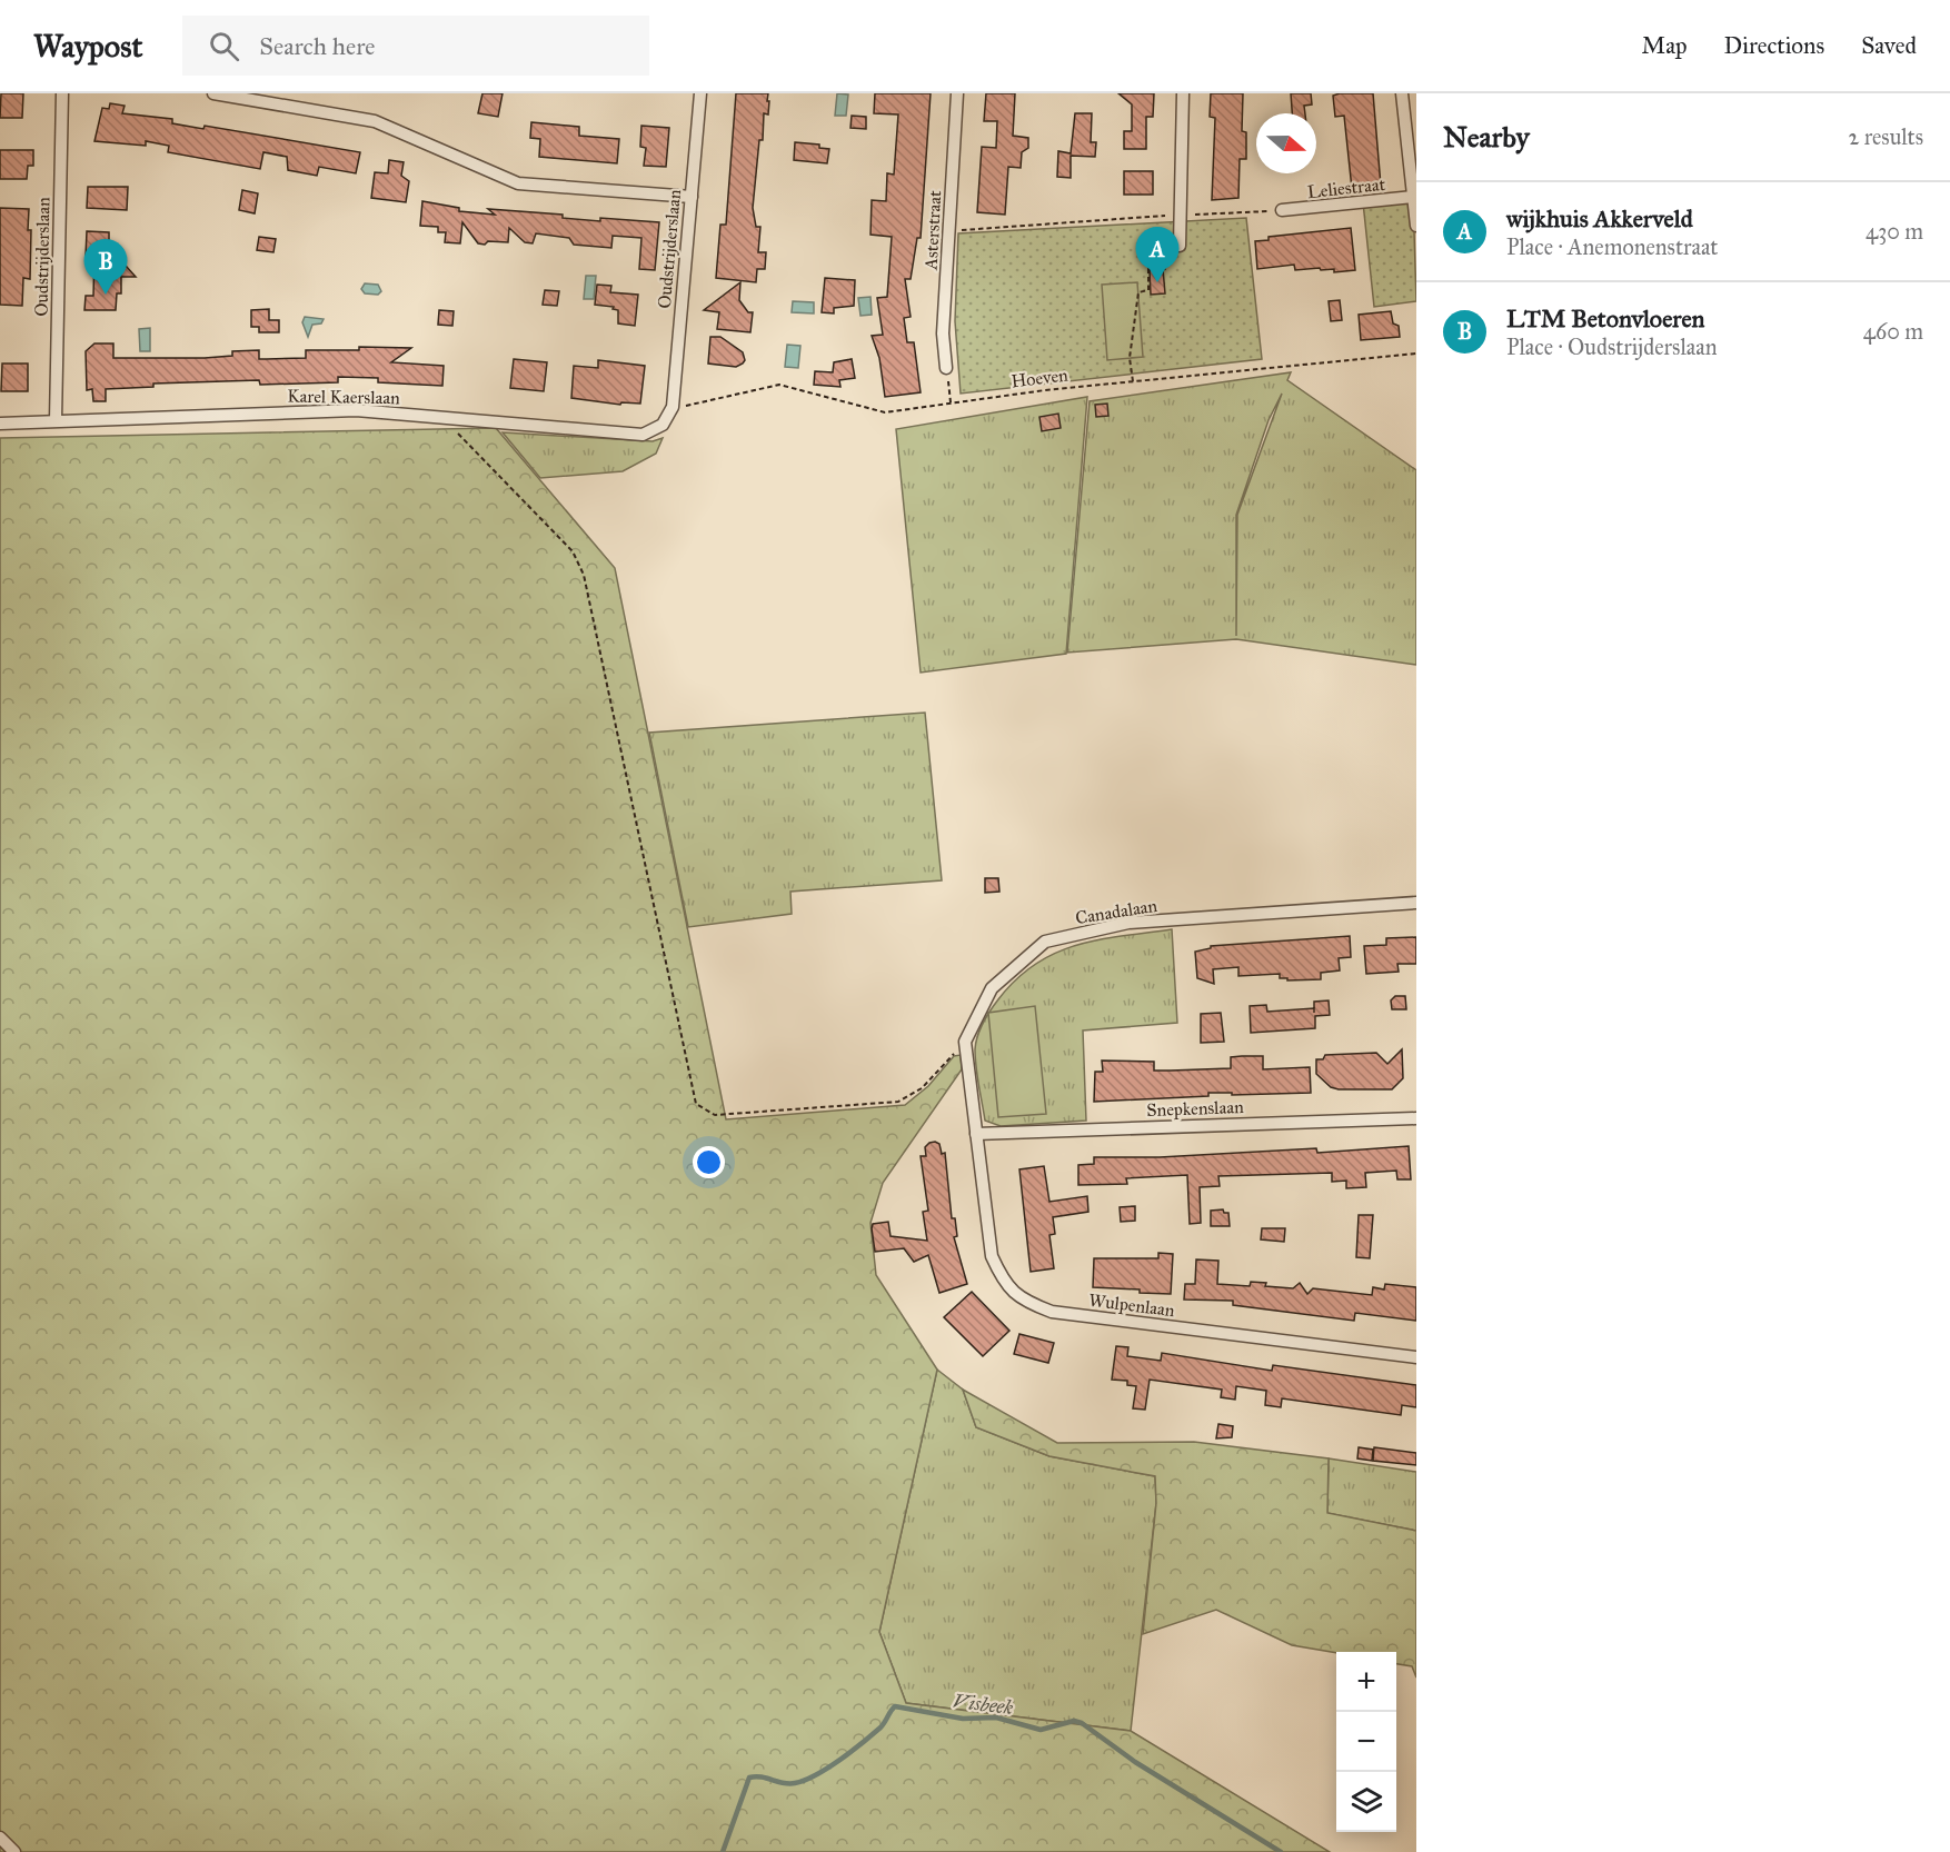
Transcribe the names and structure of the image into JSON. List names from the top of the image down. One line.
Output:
{"streets":{"street":["Leliestraat","Asterstraat","Oudstrijderslaan","Karel Kaerslaan","Canadalaan","Snepkenslaan","Wulpenlaan"],"path":["Hoeven"]},"crossings":[["Oudstrijderslaan","Hoeven"],["Oudstrijderslaan","Karel Kaerslaan"],["Hoeven","Karel Kaerslaan"],["Snepkenslaan","Wulpenlaan"]],"water":["Visbeek"],"north":"right","page":{"header":"Waypost","search":"Search here","nav":["Map","Directions","Saved"],"heading":["Nearby","2 results"],"list":[{"mark":"A","name":"wijkhuis Akkerveld","note":"Place · Anemonenstraat","value":"430 m"},{"mark":"B","name":"LTM Betonvloeren","note":"Place · Oudstrijderslaan","value":"460 m"}],"pins":["A","B"],"map_buttons":["+","−"]}}
